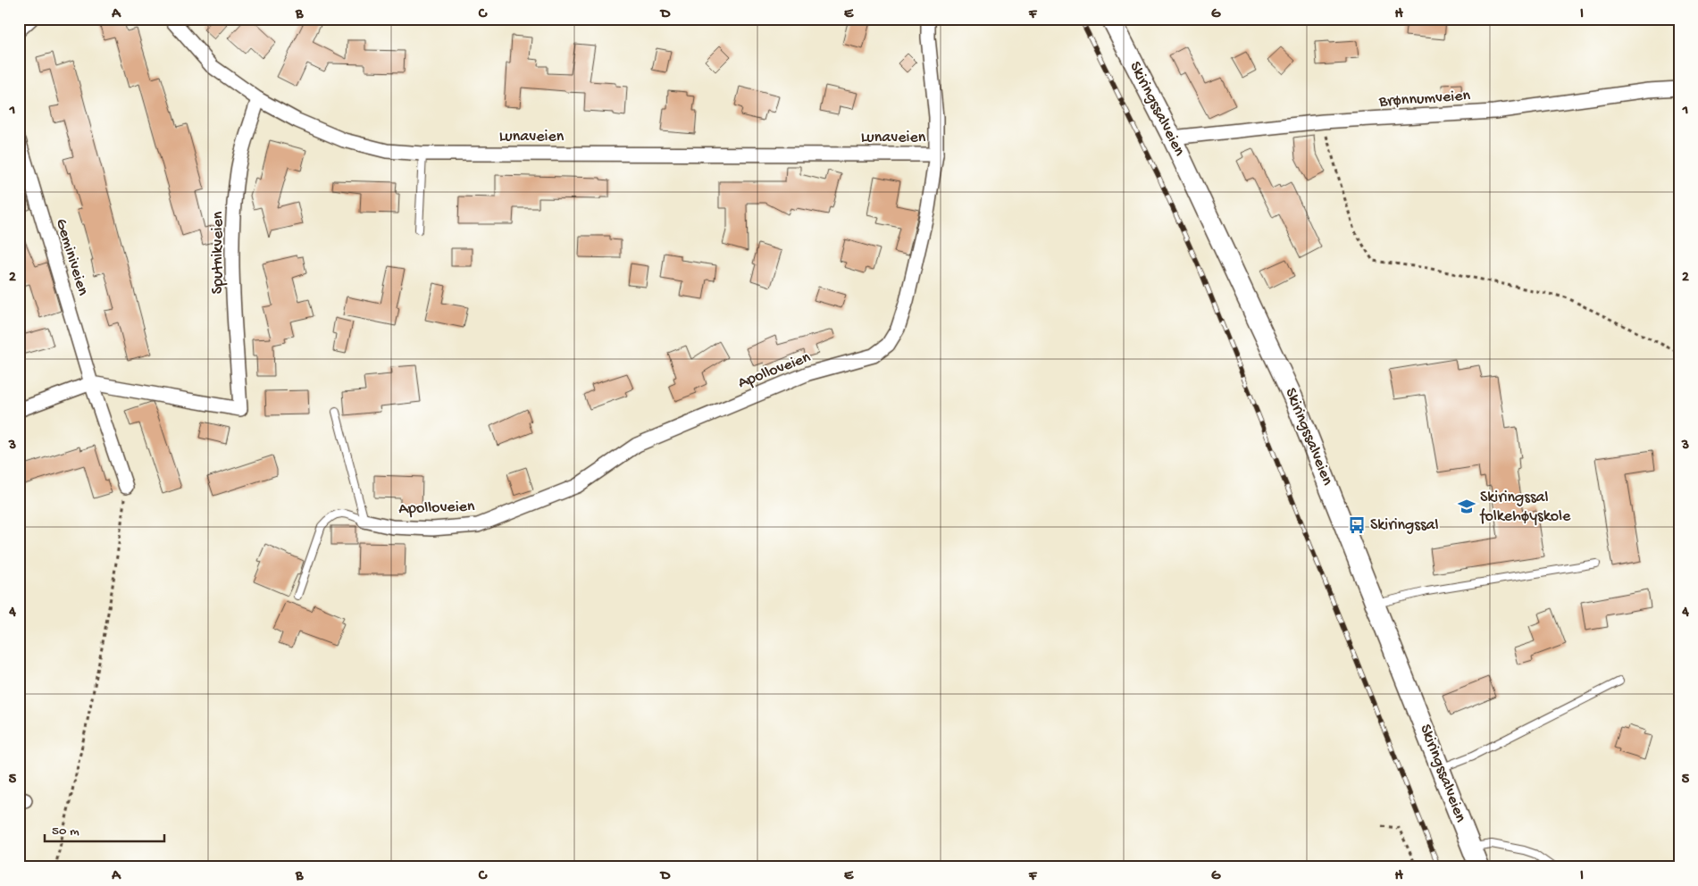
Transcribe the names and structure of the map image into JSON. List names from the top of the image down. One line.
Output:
{"streets":{"main road":["Skiringssalveien"],"street":["Brønnumveien","Lunaveien","Sputnikveien","Geminiveien","Apolloveien"]},"crossings":[["Brønnumveien","Skiringssalveien"],["Lunaveien","Sputnikveien"],["Lunaveien","Apolloveien"],["Sputnikveien","Geminiveien"]],"places":{"school or university":["Skiringssal folkehøyskole"],"bus stop":["Skiringssal"]},"scale_bar":"50 m","grid":{"columns":["A","B","C","D","E","F","G","H","I"],"rows":["1","2","3","4","5"]}}
